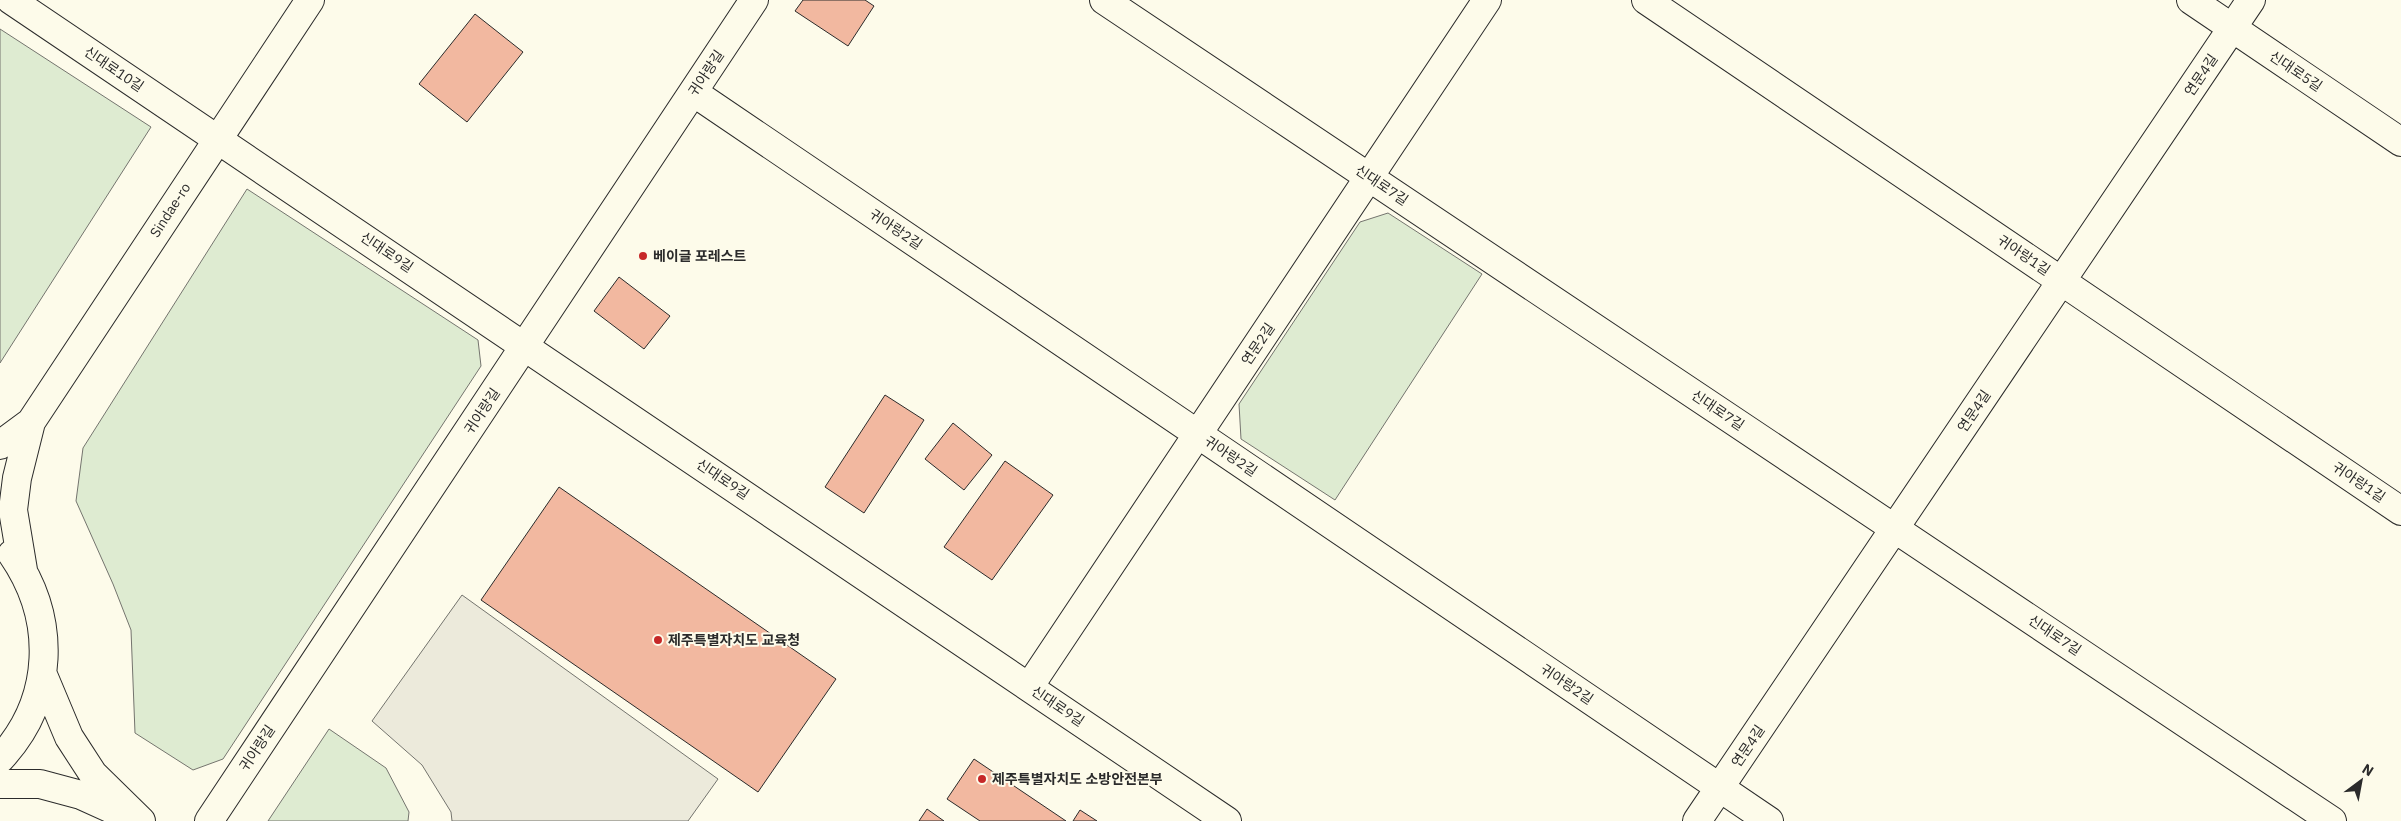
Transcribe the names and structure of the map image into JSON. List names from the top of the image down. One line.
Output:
{"streets":{"street":["신대로10길","신대로5길","귀아랑길","연문4길","신대로7길","Sindae-ro","귀아랑2길","신대로9길","귀아랑1길","연문2길"]},"crossings":[["신대로10길","Sindae-ro"],["신대로10길","신대로9길"],["신대로5길","연문4길"],["귀아랑길","귀아랑2길"],["귀아랑길","신대로9길"],["연문4길","신대로7길"],["연문4길","귀아랑2길"],["연문4길","귀아랑1길"],["신대로7길","연문2길"],["Sindae-ro","신대로9길"],["귀아랑2길","연문2길"],["신대로9길","연문2길"]],"places":["베이글 포레스트","제주특별자치도 교육청","제주특별자치도 소방안전본부"],"north":"top right"}
